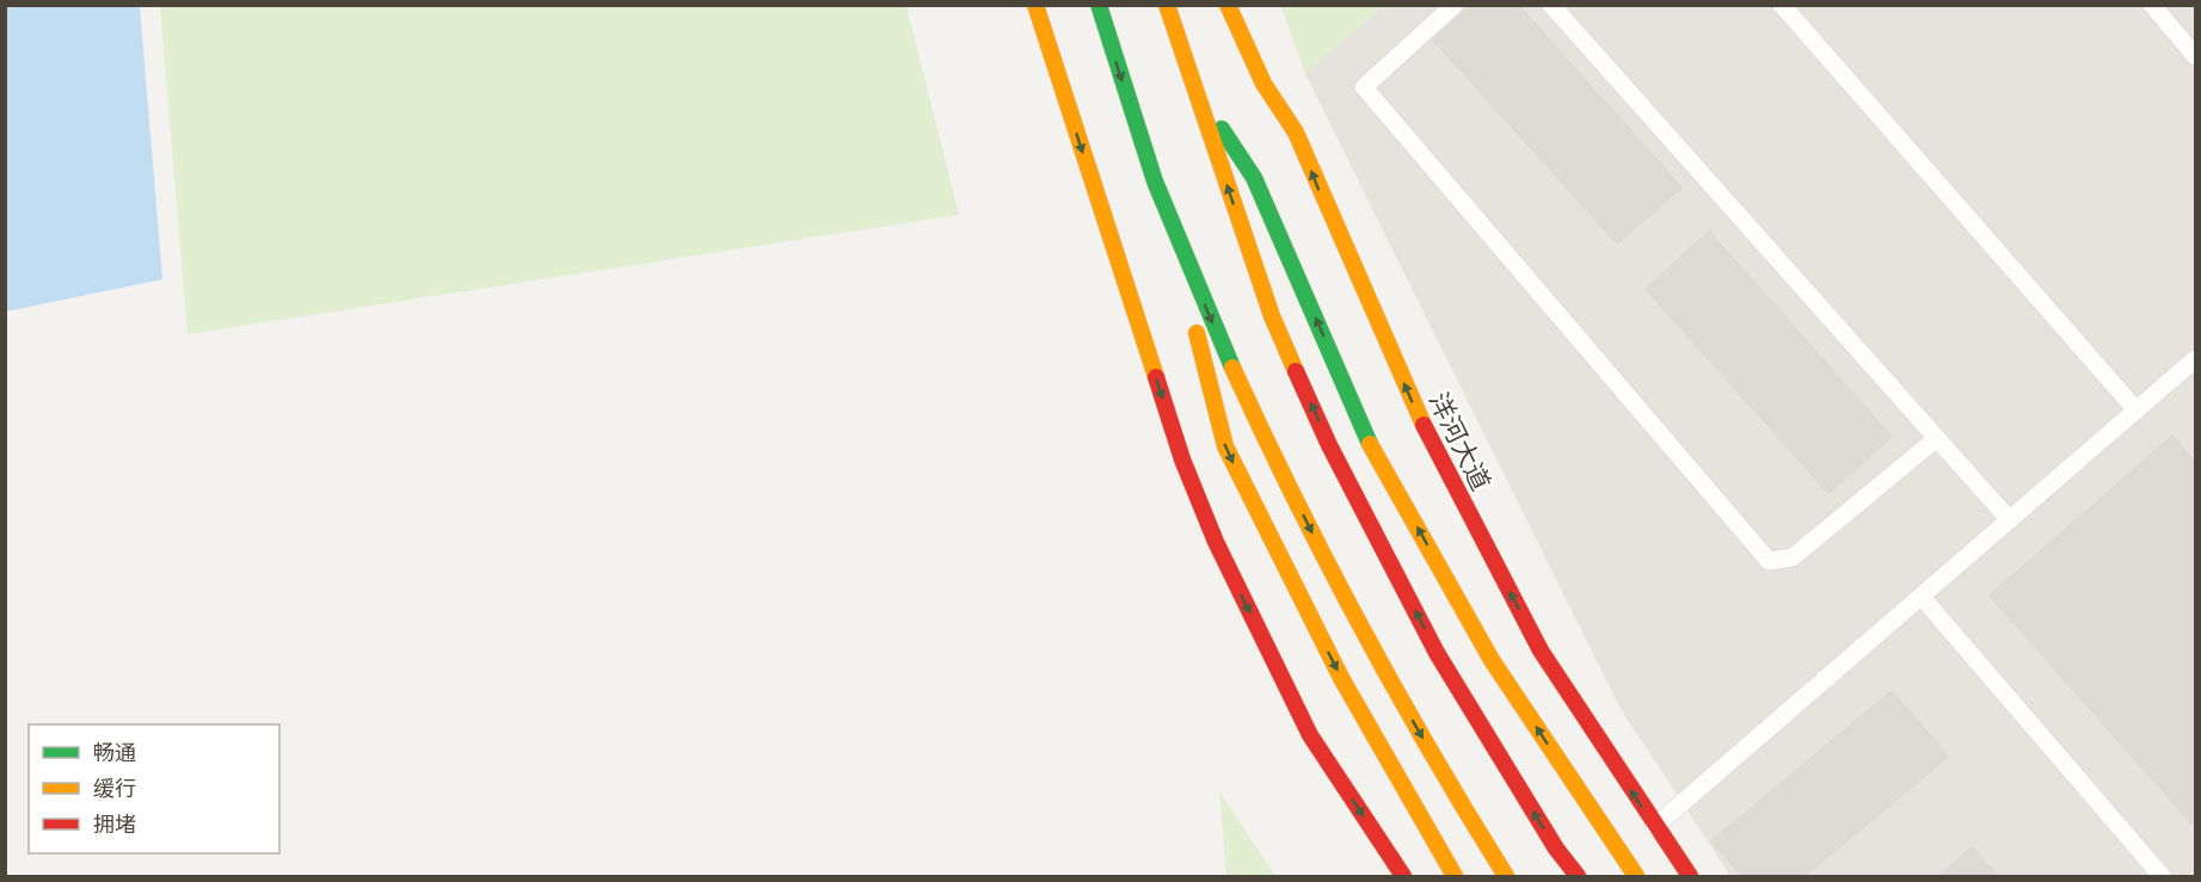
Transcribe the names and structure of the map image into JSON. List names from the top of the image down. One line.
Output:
{"streets":{"main road":["洋河大道"]},"legend":["畅通","缓行","拥堵"]}
